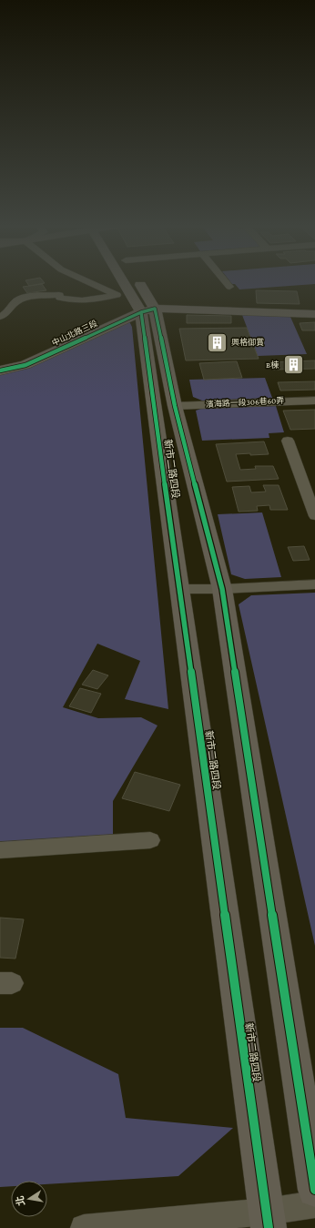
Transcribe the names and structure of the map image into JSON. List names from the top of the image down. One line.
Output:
{"streets":{"street":["中山北路三段","濱海路一段306巷60弄","新市二路四段"]},"crossings":[["中山北路三段","新市二路四段"],["濱海路一段306巷60弄","新市二路四段"]],"places":{"building":["興格御賞","B棟"]},"north":"left"}
